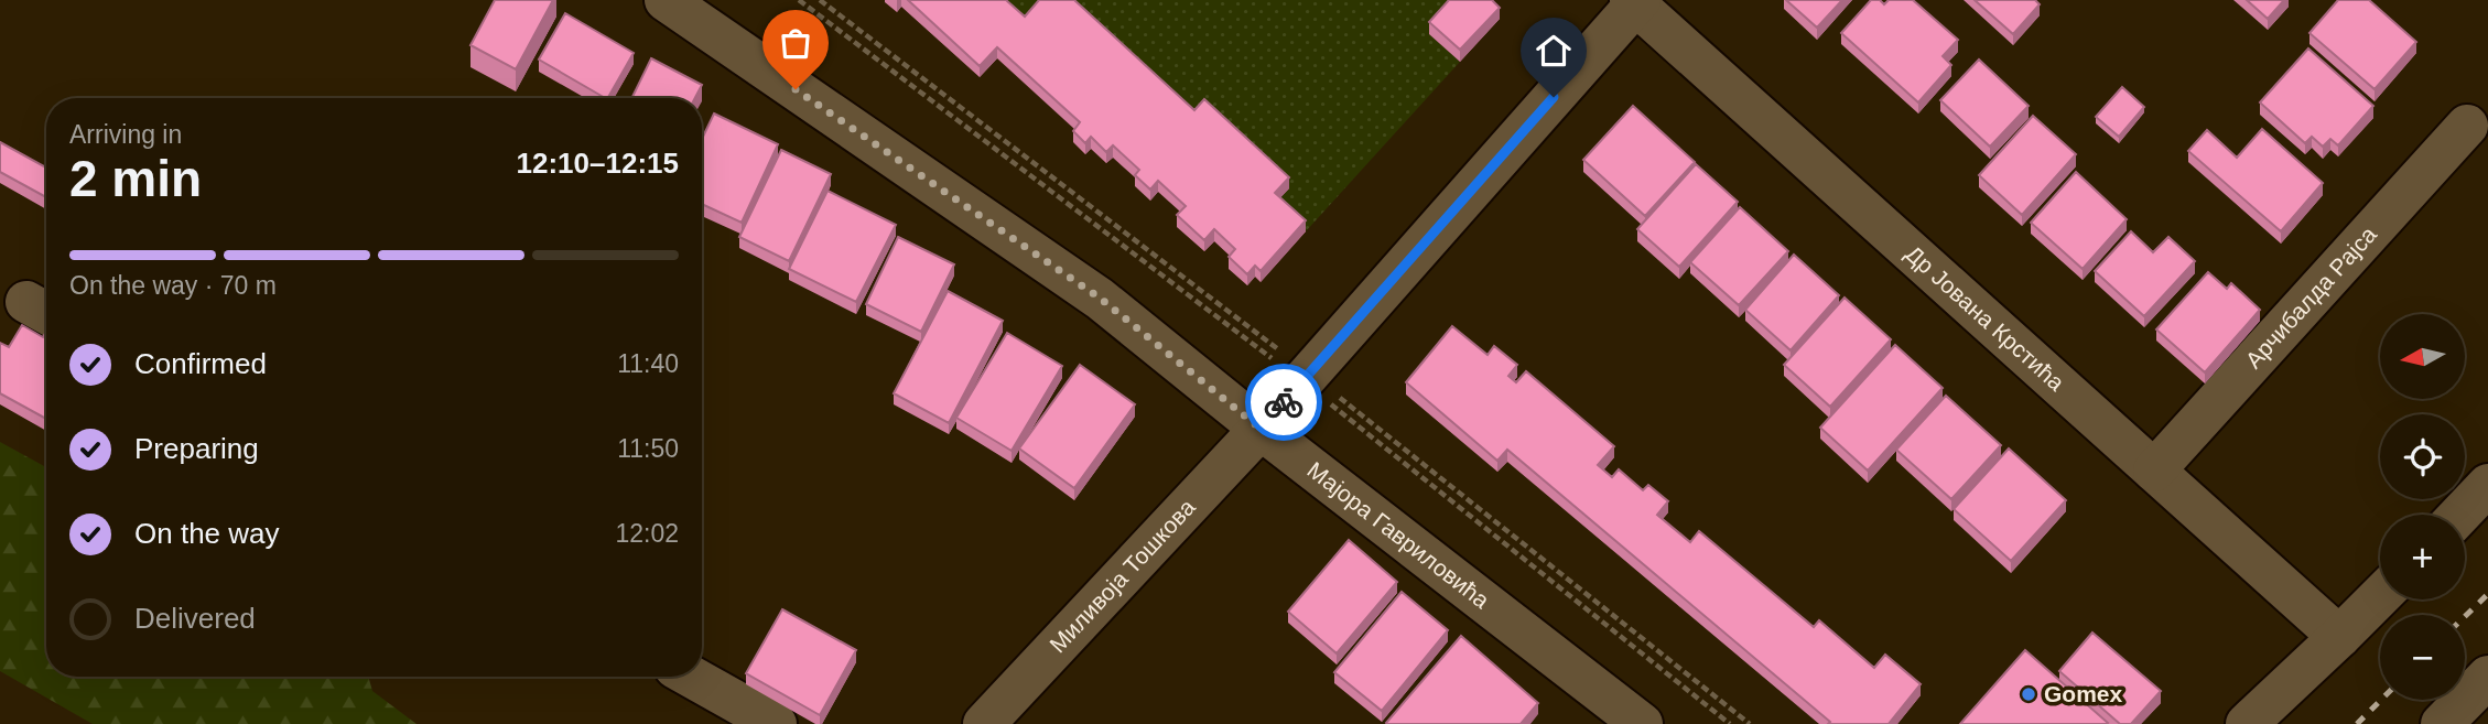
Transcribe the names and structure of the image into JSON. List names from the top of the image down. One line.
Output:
{"streets":{"street":["Арчибалда Рајса","Др Јована Крстића","Мајора Гавриловића","Миливоја Тошкова"]},"crossings":[["Арчибалда Рајса","Др Јована Крстића"],["Др Јована Крстића","Миливоја Тошкова"],["Мајора Гавриловића","Миливоја Тошкова"]],"places":["Gomex"],"north":"left","page":{"heading":["2 min","Arriving in","12:10–12:15"],"bar":"On the way · 70 m","map_buttons":["+","−"],"list":[["Confirmed","11:40"],["Preparing","11:50"],["On the way","12:02"],"Delivered"]}}
